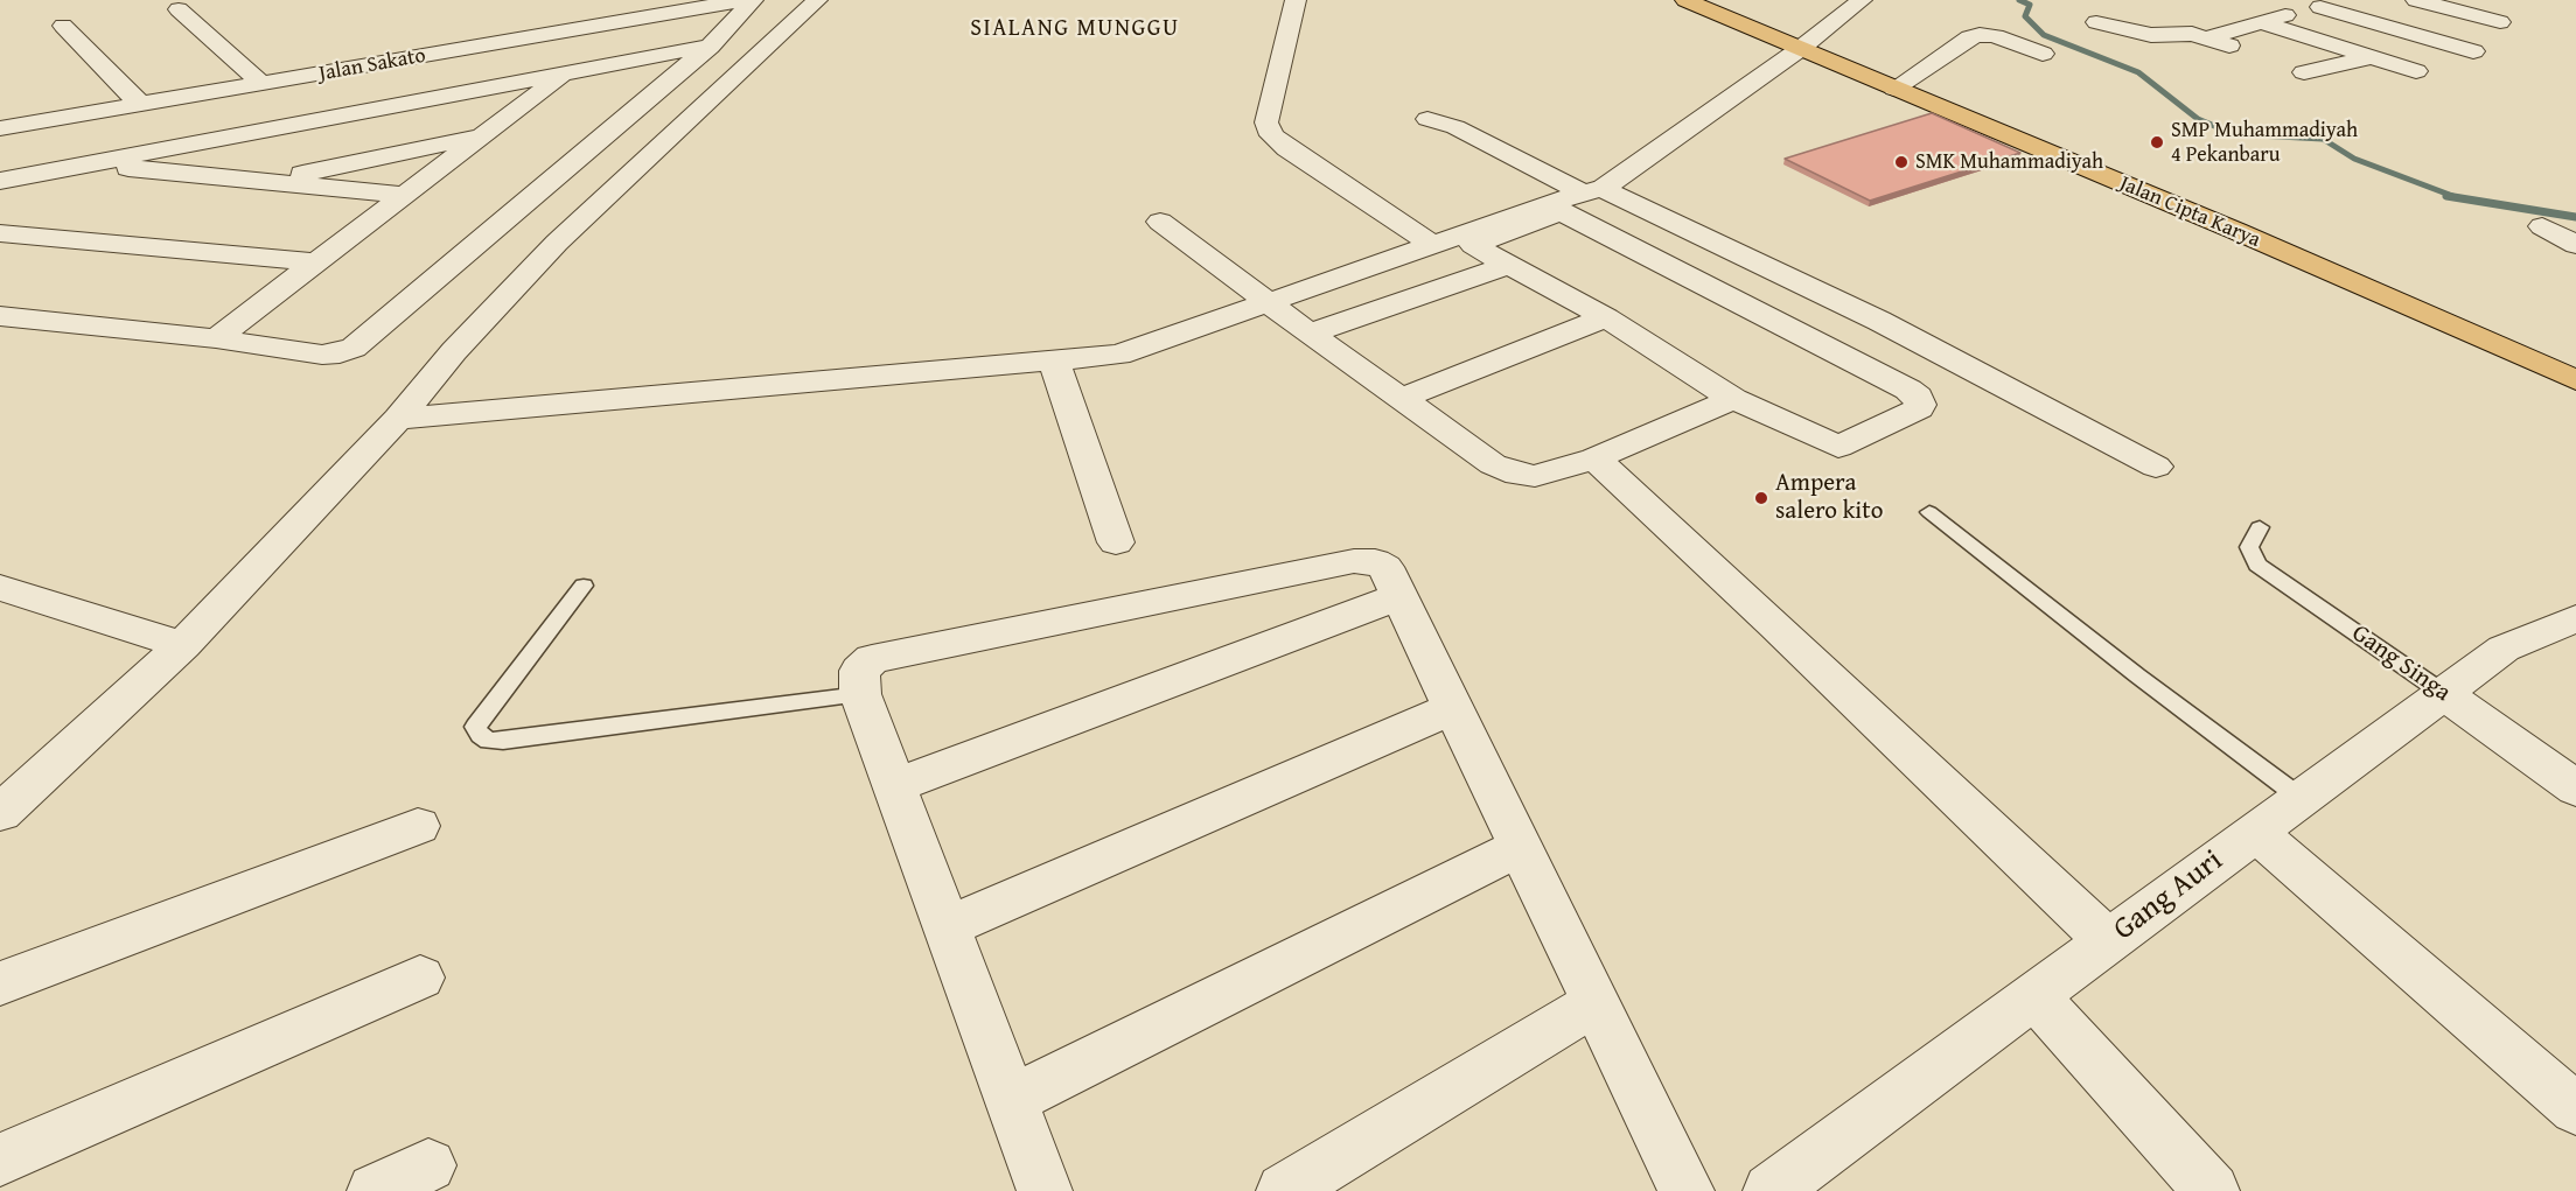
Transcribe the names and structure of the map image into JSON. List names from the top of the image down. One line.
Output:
{"streets":{"main road":["Jalan Cipta Karya"],"street":["Jalan Sakato","Gang Singa","Gang Auri"]},"crossings":[["Gang Singa","Gang Auri"]],"districts":["SIALANG MUNGGU"],"places":["SMP Muhammadiyah 4 Pekanbaru","SMK Muhammadiyah","Ampera salero kito"]}
